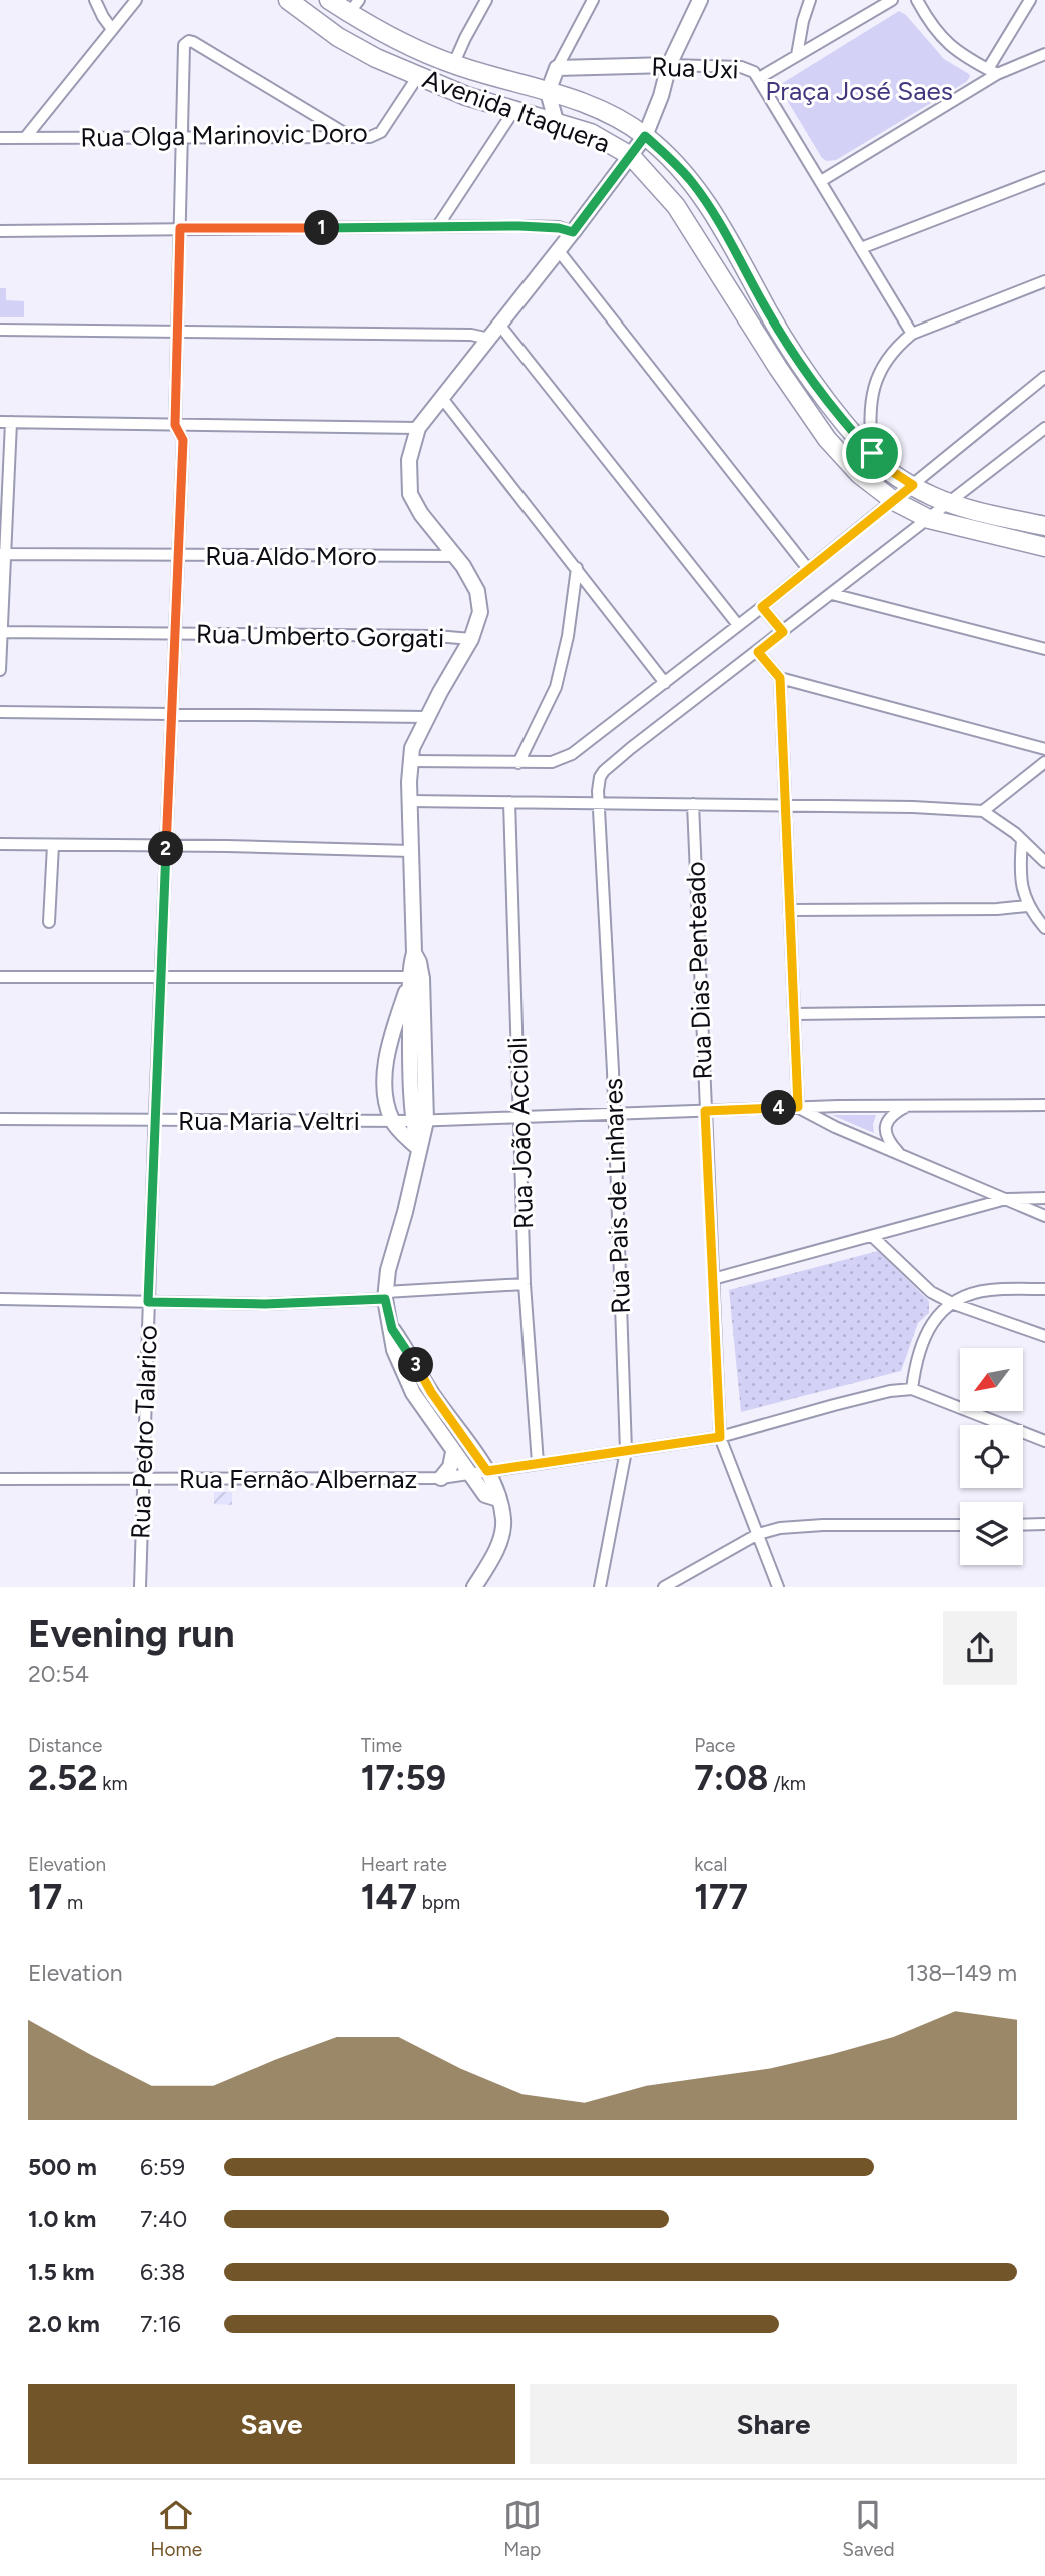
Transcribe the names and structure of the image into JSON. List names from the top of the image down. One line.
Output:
{"streets":{"main road":["Avenida Itaquera"],"street":["Rua Uxi","Rua Olga Marinovic Doro","Rua Aldo Moro","Rua Umberto Gorgati","Rua Dias Penteado","Rua Maria Veltri","Rua João Accioli","Rua Pais de Linhares","Rua Pedro Talarico","Rua Fernão Albernaz"]},"crossings":[["Avenida Itaquera","Rua Olga Marinovic Doro"],["Avenida Itaquera","Rua Pais de Linhares"],["Rua Olga Marinovic Doro","Rua Pedro Talarico"],["Rua Aldo Moro","Rua Pedro Talarico"],["Rua Umberto Gorgati","Rua Pedro Talarico"],["Rua Dias Penteado","Rua Maria Veltri"],["Rua Dias Penteado","Rua Fernão Albernaz"],["Rua Maria Veltri","Rua João Accioli"],["Rua Maria Veltri","Rua Pais de Linhares"],["Rua Maria Veltri","Rua Pedro Talarico"],["Rua João Accioli","Rua Fernão Albernaz"],["Rua Pais de Linhares","Rua Fernão Albernaz"],["Rua Pedro Talarico","Rua Fernão Albernaz"]],"parks":["Praça José Saes"],"north":"bottom left","page":{"pins":["1","2","4","3"],"heading":["Evening run","20:54"],"stats":[["Distance","2.52 km"],["Time","17:59"],["Pace","7:08 /km"],["Elevation","17 m"],["Heart rate","147 bpm"],["kcal","177"]],"chart":["Elevation","138–149 m"],"list":[{"name":"500 m","note":"6:59"},{"name":"1.0 km","note":"7:40"},{"name":"1.5 km","note":"6:38"},{"name":"2.0 km","note":"7:16"}],"buttons":["Save","Share"],"tabs":["Home","Map","Saved"]}}
